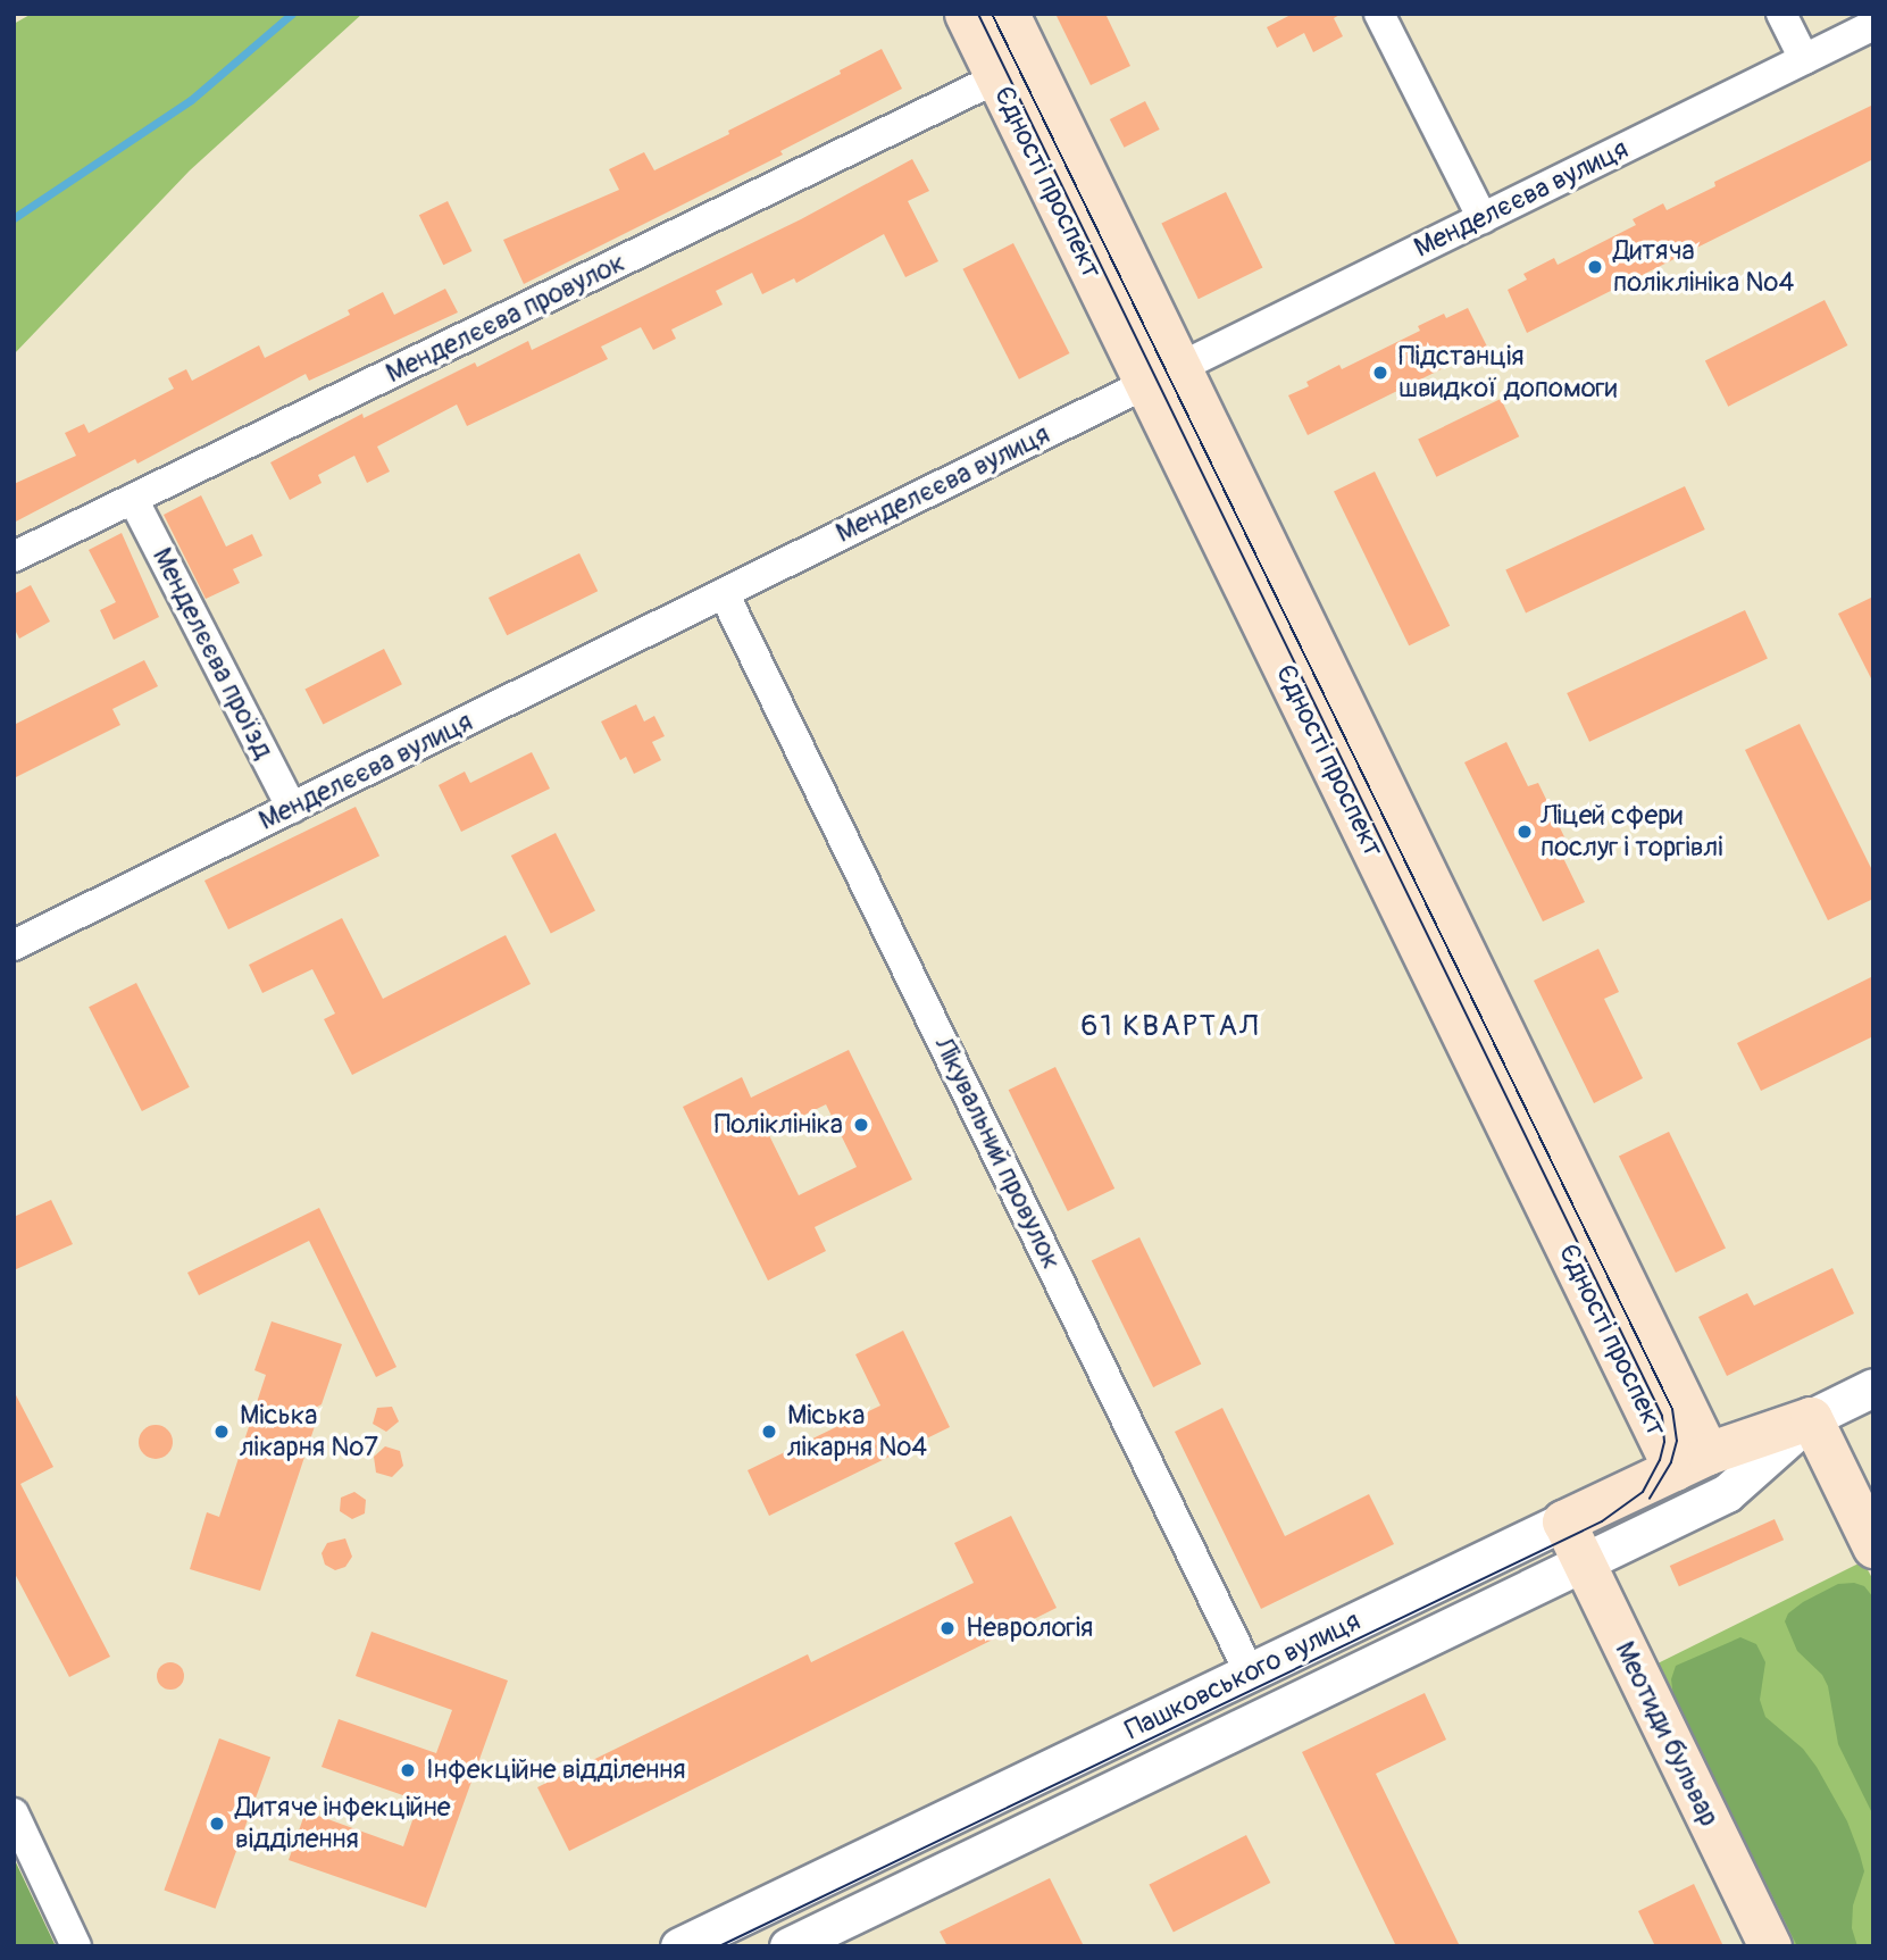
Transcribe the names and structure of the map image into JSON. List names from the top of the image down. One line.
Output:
{"streets":{"main road":["Єдності проспект","Пашковського вулиця","Меотиди бульвар"],"street":["Менделєєва вулиця","Менделєєва провулок","Менделєєва проїзд","Лікувальний провулок"]},"crossings":[["Єдності проспект","Менделєєва вулиця"],["Єдності проспект","Менделєєва провулок"],["Єдності проспект","Пашковського вулиця"],["Менделєєва вулиця","Менделєєва проїзд"],["Менделєєва вулиця","Лікувальний провулок"],["Менделєєва провулок","Менделєєва проїзд"],["Лікувальний провулок","Пашковського вулиця"],["Пашковського вулиця","Меотиди бульвар"]],"districts":["61 КВАРТАЛ"],"places":["Дитяча поліклініка №4","Підстанція швидкої допомоги","Ліцей сфери послуг і торгівлі","Поліклініка","Міська лікарня №7","Міська лікарня №4","Неврологія","Інфекційне відділення","Дитяче інфекційне відділення"]}
